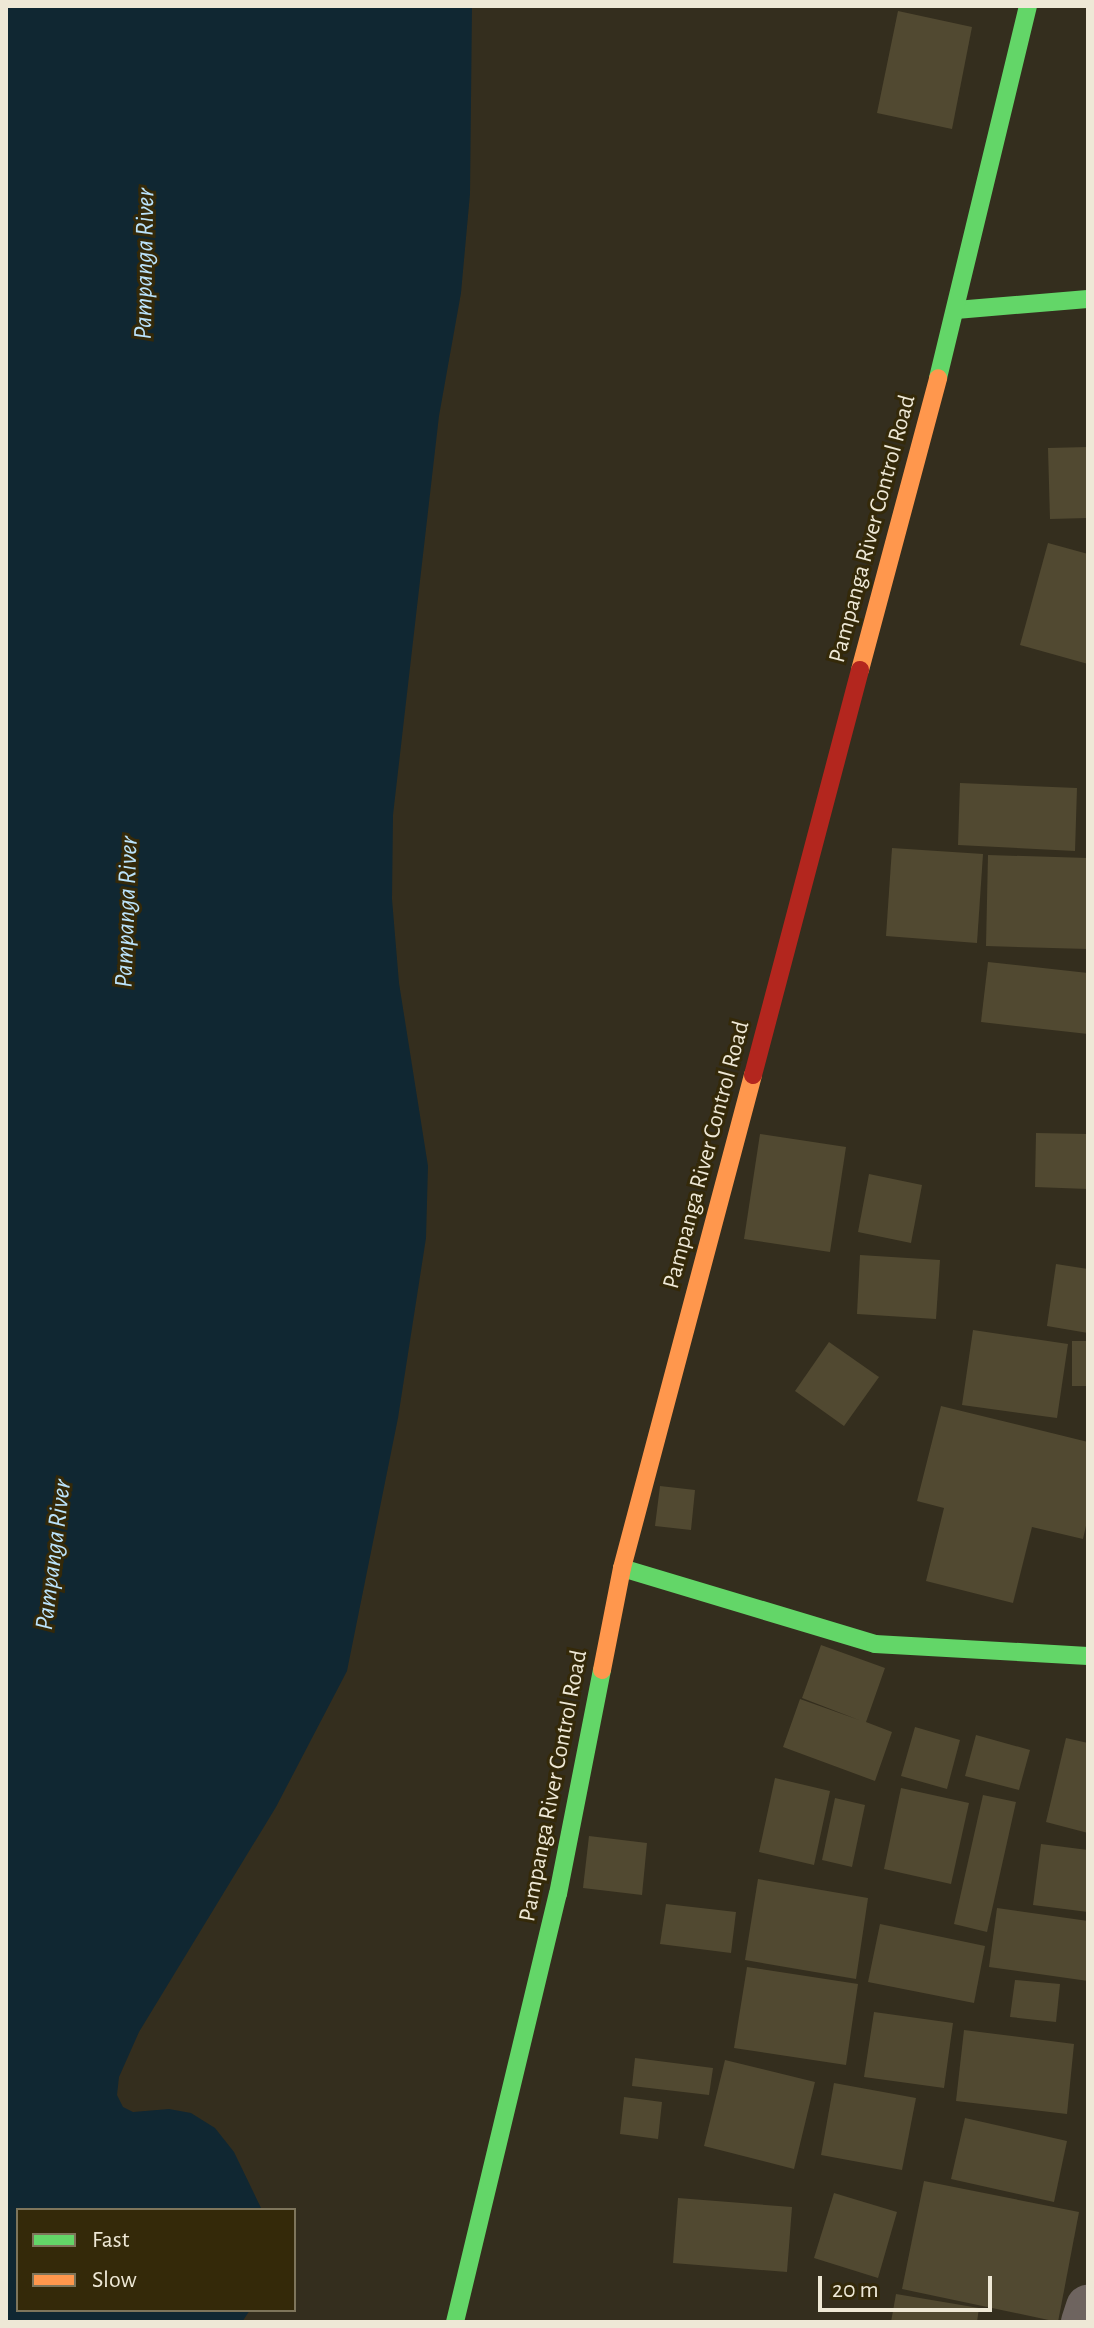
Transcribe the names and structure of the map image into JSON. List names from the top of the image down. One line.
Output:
{"streets":{"main road":["Pampanga River Control Road"]},"water":["Pampanga River"],"legend":["Fast","Slow"],"scale_bar":"20 m"}
